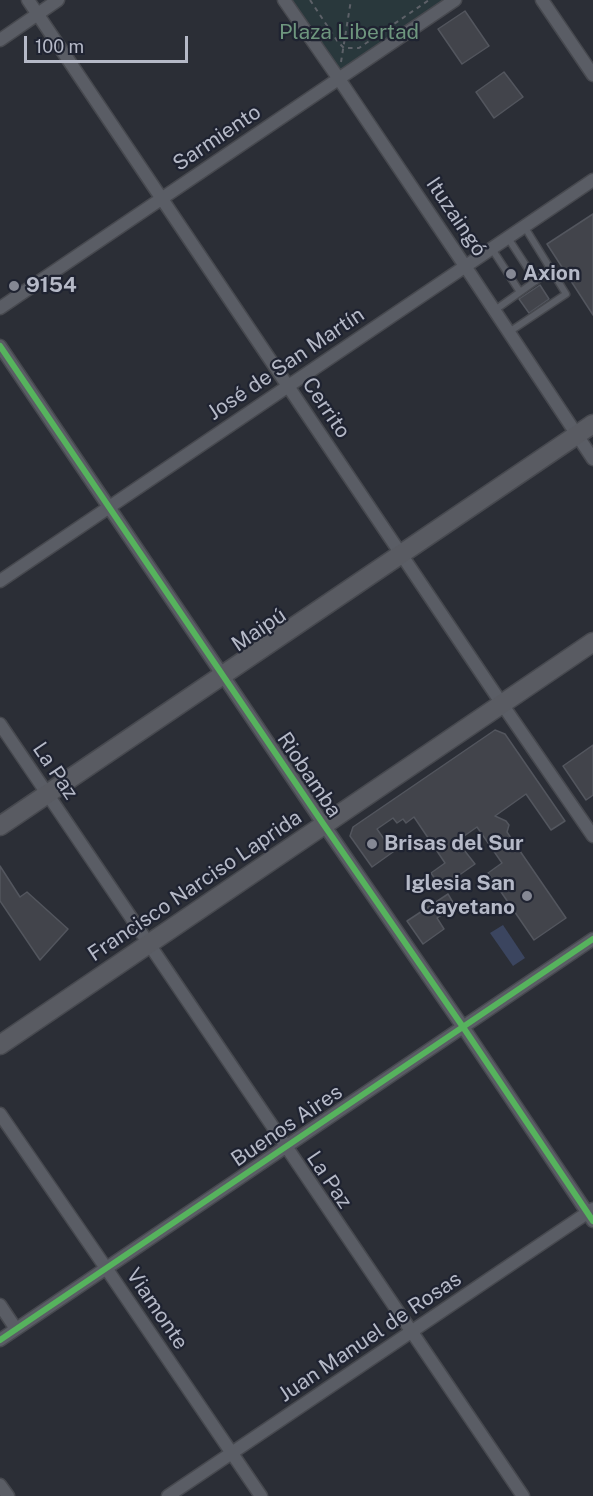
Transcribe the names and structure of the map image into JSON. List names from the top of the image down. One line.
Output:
{"streets":{"main road":["Maipú","Francisco Narciso Laprida"],"street":["Sarmiento","Ituzaingó","José de San Martín","Cerrito","La Paz","Riobamba","Buenos Aires","Viamonte","Juan Manuel de Rosas"]},"crossings":[["Sarmiento","Ituzaingó"],["Sarmiento","Cerrito"],["Ituzaingó","José de San Martín"],["Ituzaingó","Maipú"],["José de San Martín","Cerrito"],["José de San Martín","Riobamba"],["Cerrito","Maipú"],["Cerrito","Francisco Narciso Laprida"],["Maipú","La Paz"],["Maipú","Riobamba"],["La Paz","Francisco Narciso Laprida"],["La Paz","Buenos Aires"],["La Paz","Juan Manuel de Rosas"],["Riobamba","Francisco Narciso Laprida"],["Riobamba","Buenos Aires"],["Riobamba","Juan Manuel de Rosas"],["Buenos Aires","Viamonte"],["Viamonte","Juan Manuel de Rosas"]],"parks":["Plaza Libertad"],"places":["Axion","9154","Brisas del Sur","Iglesia San Cayetano"],"scale_bar":"100 m"}
